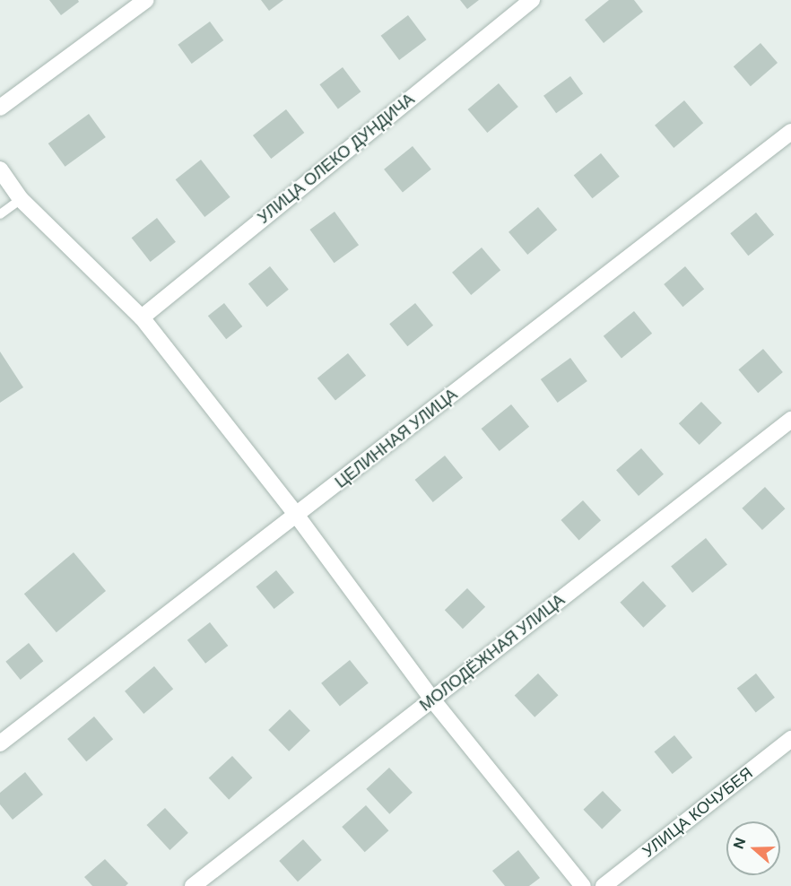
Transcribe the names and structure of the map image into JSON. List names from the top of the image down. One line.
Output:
{"streets":{"street":["УЛИЦА ОЛЕКО ДУНДИЧА","ЦЕЛИННАЯ УЛИЦА","МОЛОДЁЖНАЯ УЛИЦА","УЛИЦА КОЧУБЕЯ"]},"north":"left"}
